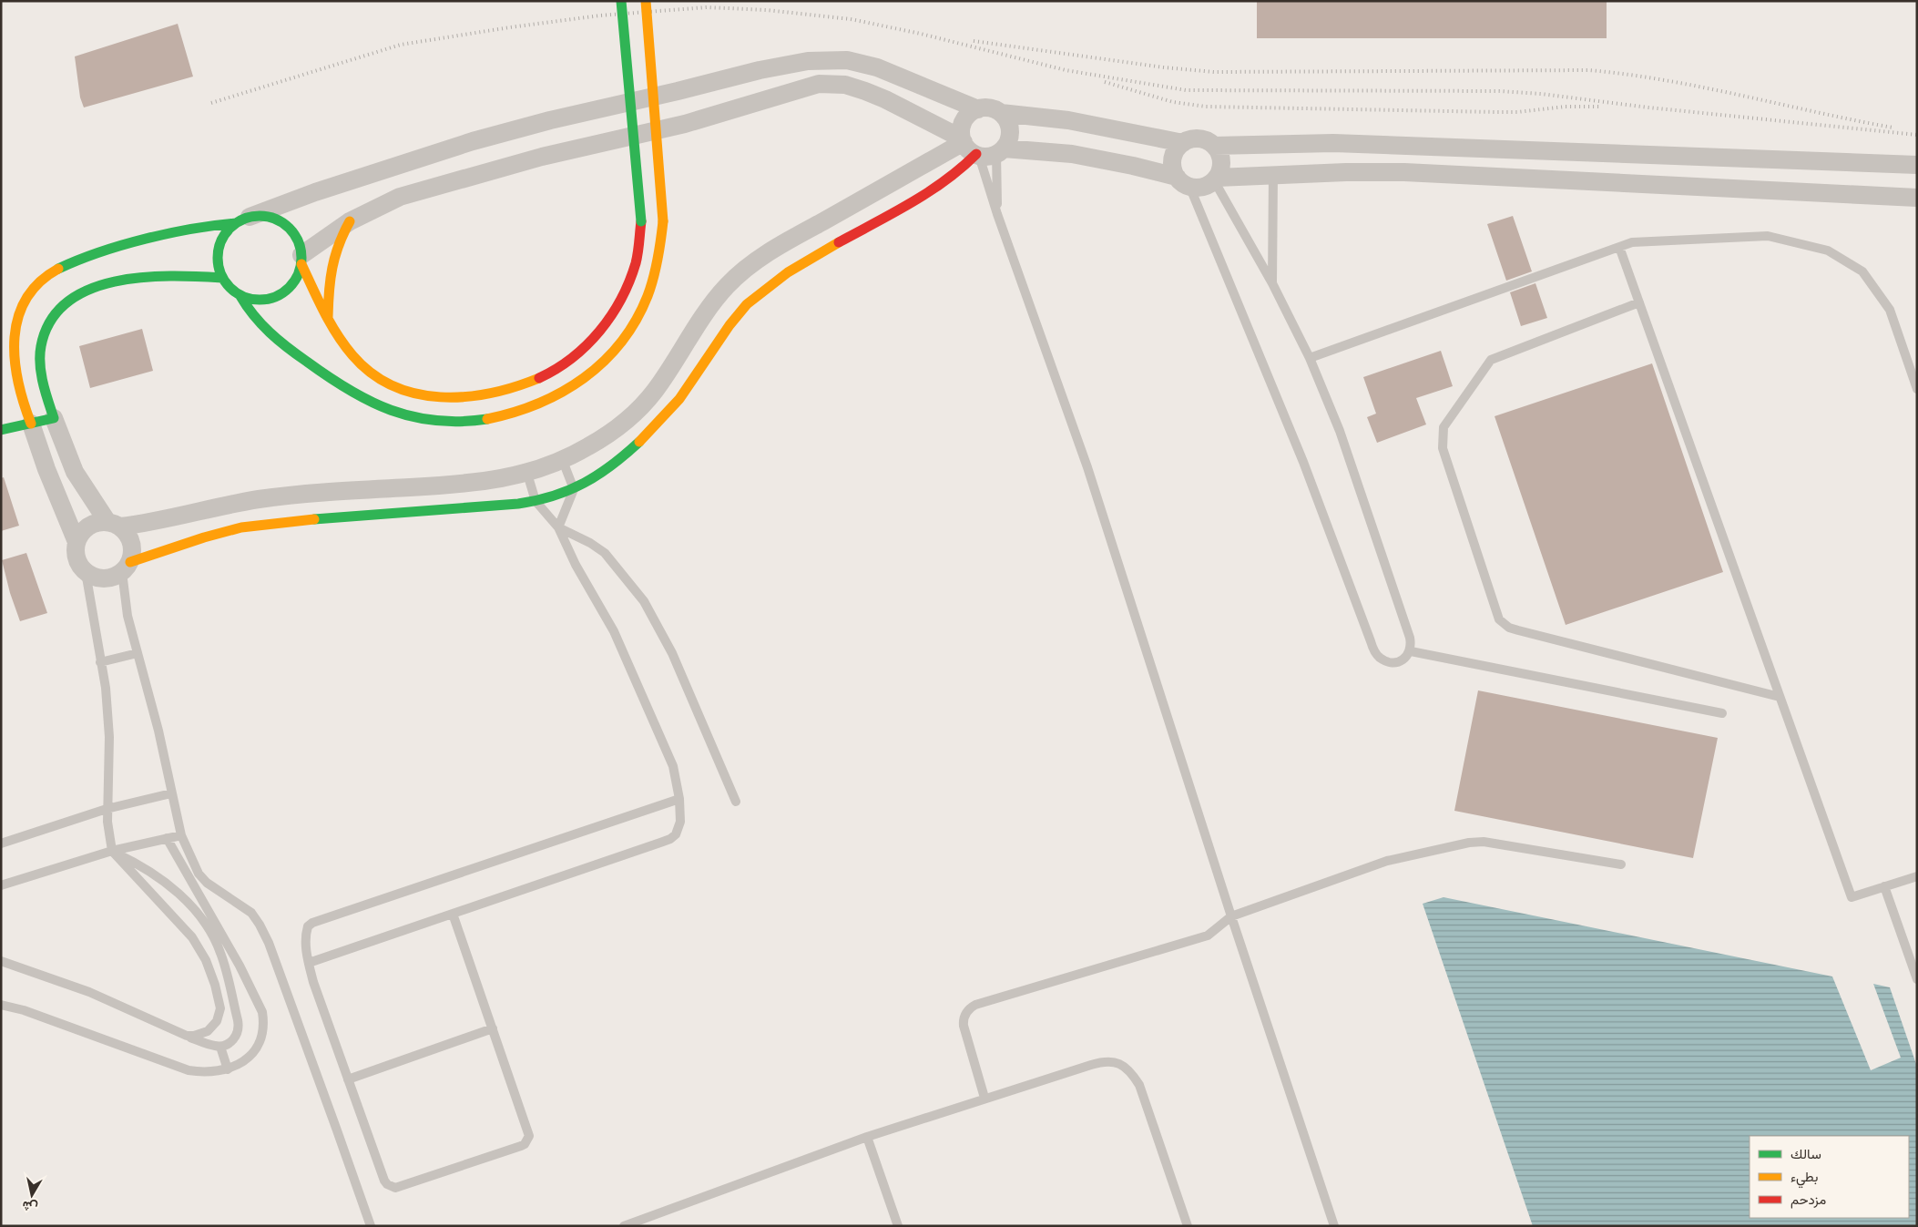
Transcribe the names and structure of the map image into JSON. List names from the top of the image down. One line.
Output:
{"legend":["سالك","بطيء","مزدحم"],"north":"bottom"}
